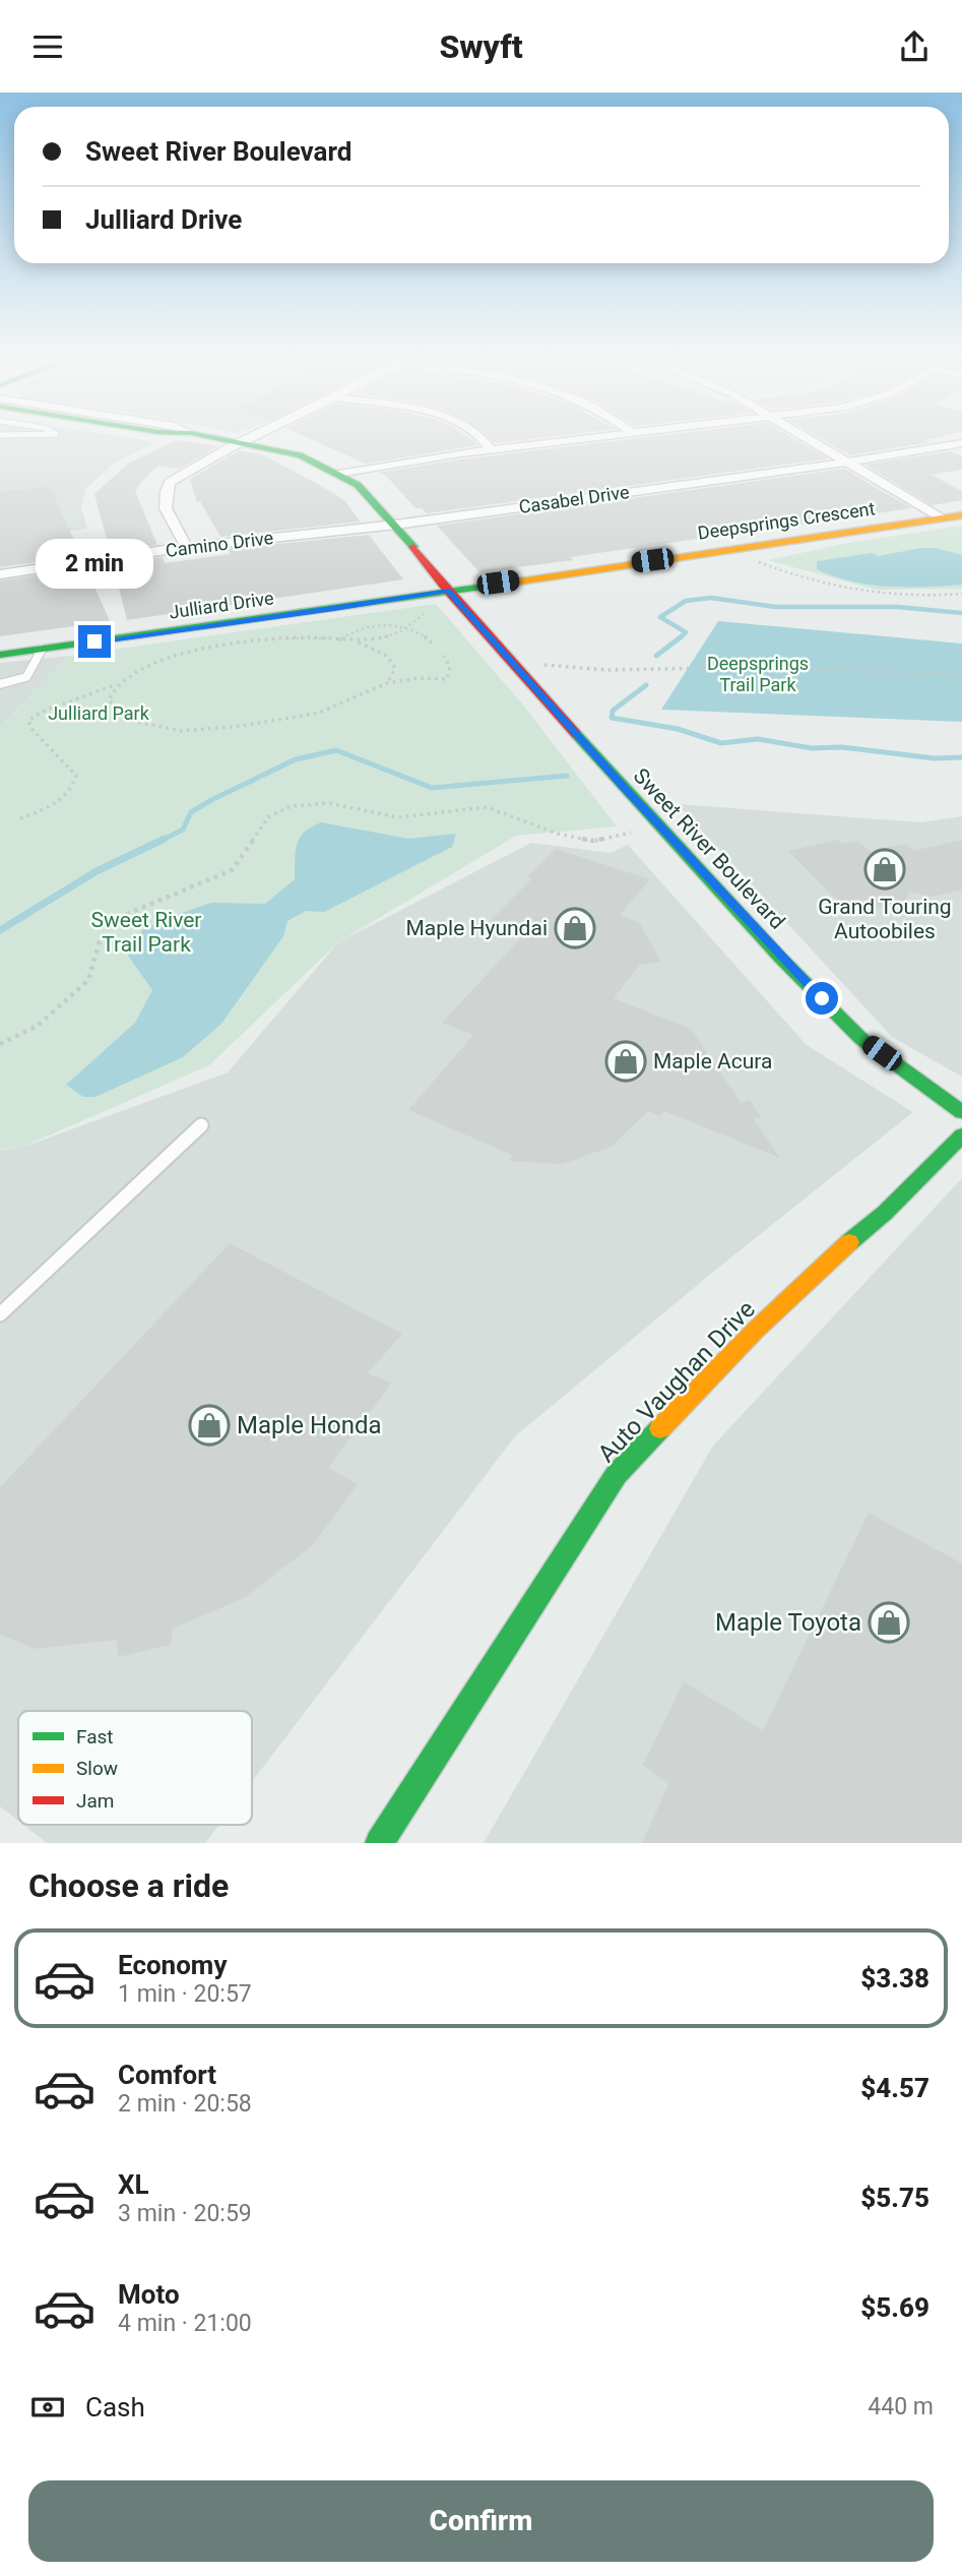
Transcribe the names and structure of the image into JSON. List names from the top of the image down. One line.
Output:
{"streets":{"street":["Casabel Drive","Deepsprings Crescent","Camino Drive","Julliard Drive","Sweet River Boulevard","Auto Vaughan Drive"]},"crossings":[["Casabel Drive","Camino Drive"],["Casabel Drive","Sweet River Boulevard"],["Deepsprings Crescent","Julliard Drive"],["Deepsprings Crescent","Sweet River Boulevard"],["Camino Drive","Sweet River Boulevard"],["Julliard Drive","Sweet River Boulevard"]],"parks":["Deepsprings Trail Park","Julliard Park","Sweet River Trail Park"],"places":{"shop":["Grand Touring Autoobiles","Maple Hyundai","Maple Acura","Maple Honda","Maple Toyota"]},"legend":["Fast","Slow","Jam"],"page":{"header":"Swyft","banner":["Sweet River Boulevard","Julliard Drive"],"bubble":"2 min","heading":"Choose a ride","list":[{"name":"Economy","note":"1 min · 20:57","value":"$3.38"},{"name":"Comfort","note":"2 min · 20:58","value":"$4.57"},{"name":"XL","note":"3 min · 20:59","value":"$5.75"},{"name":"Moto","note":"4 min · 21:00","value":"$5.69"}],"pay":["Cash","440 m"],"buttons":"Confirm"}}
